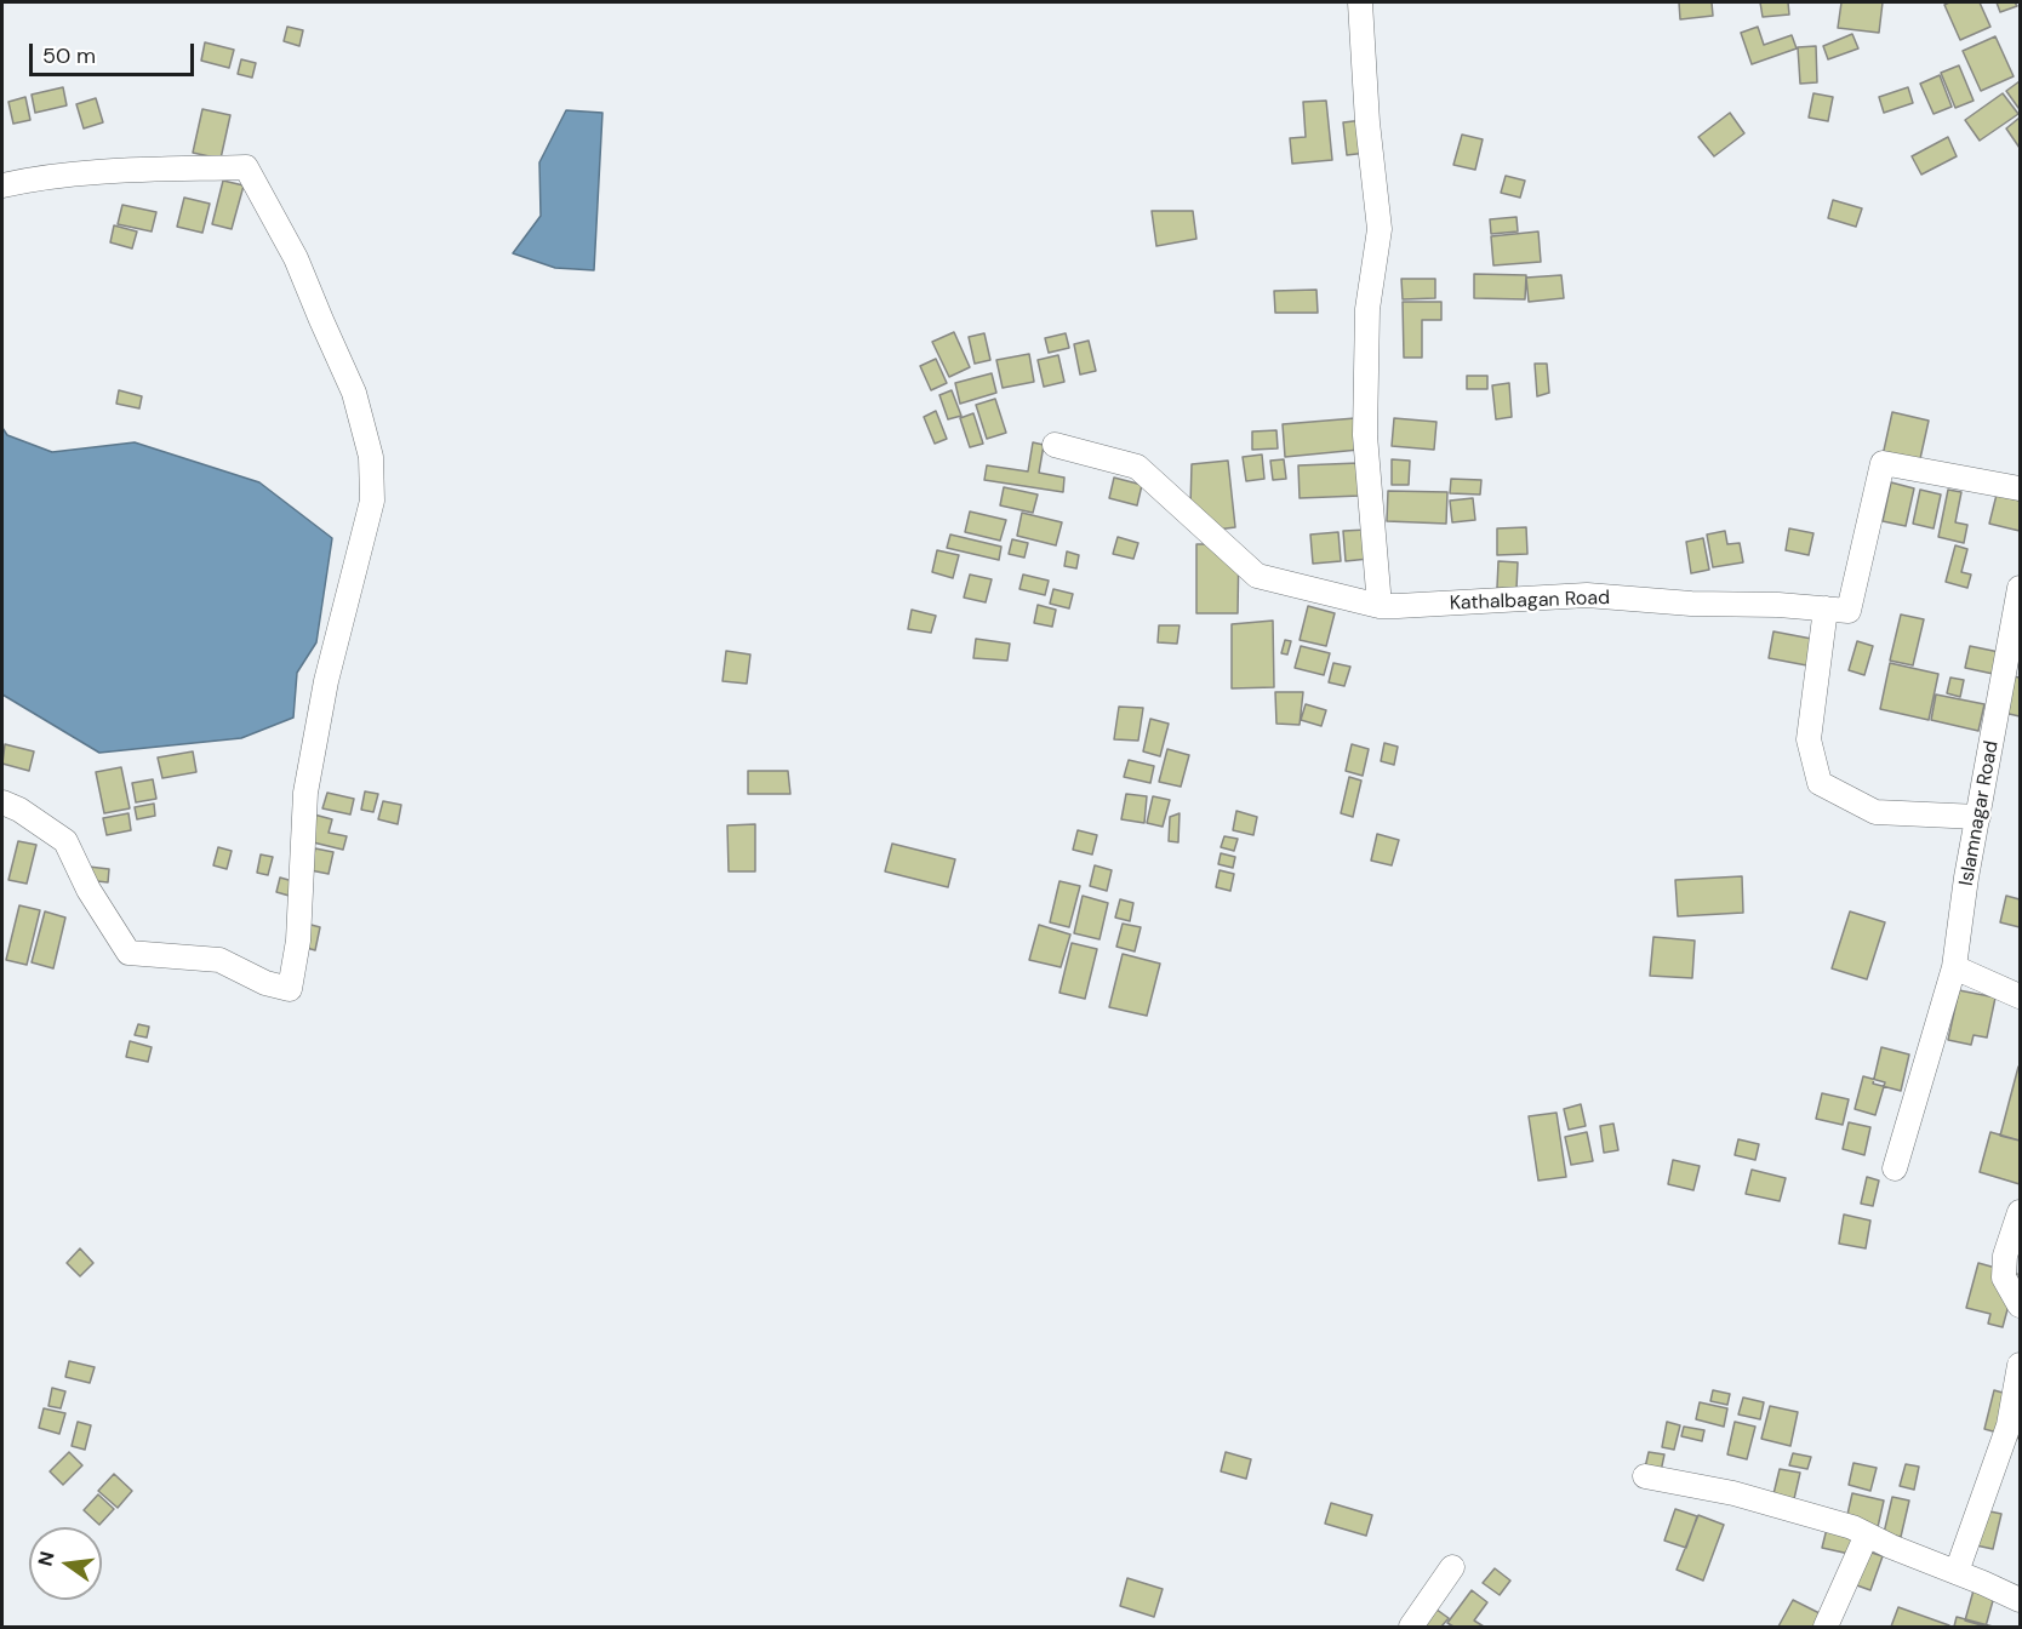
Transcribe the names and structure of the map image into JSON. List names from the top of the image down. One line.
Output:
{"streets":{"street":["Kathalbagan Road","Islamnagar Road"]},"scale_bar":"50 m","north":"left"}
